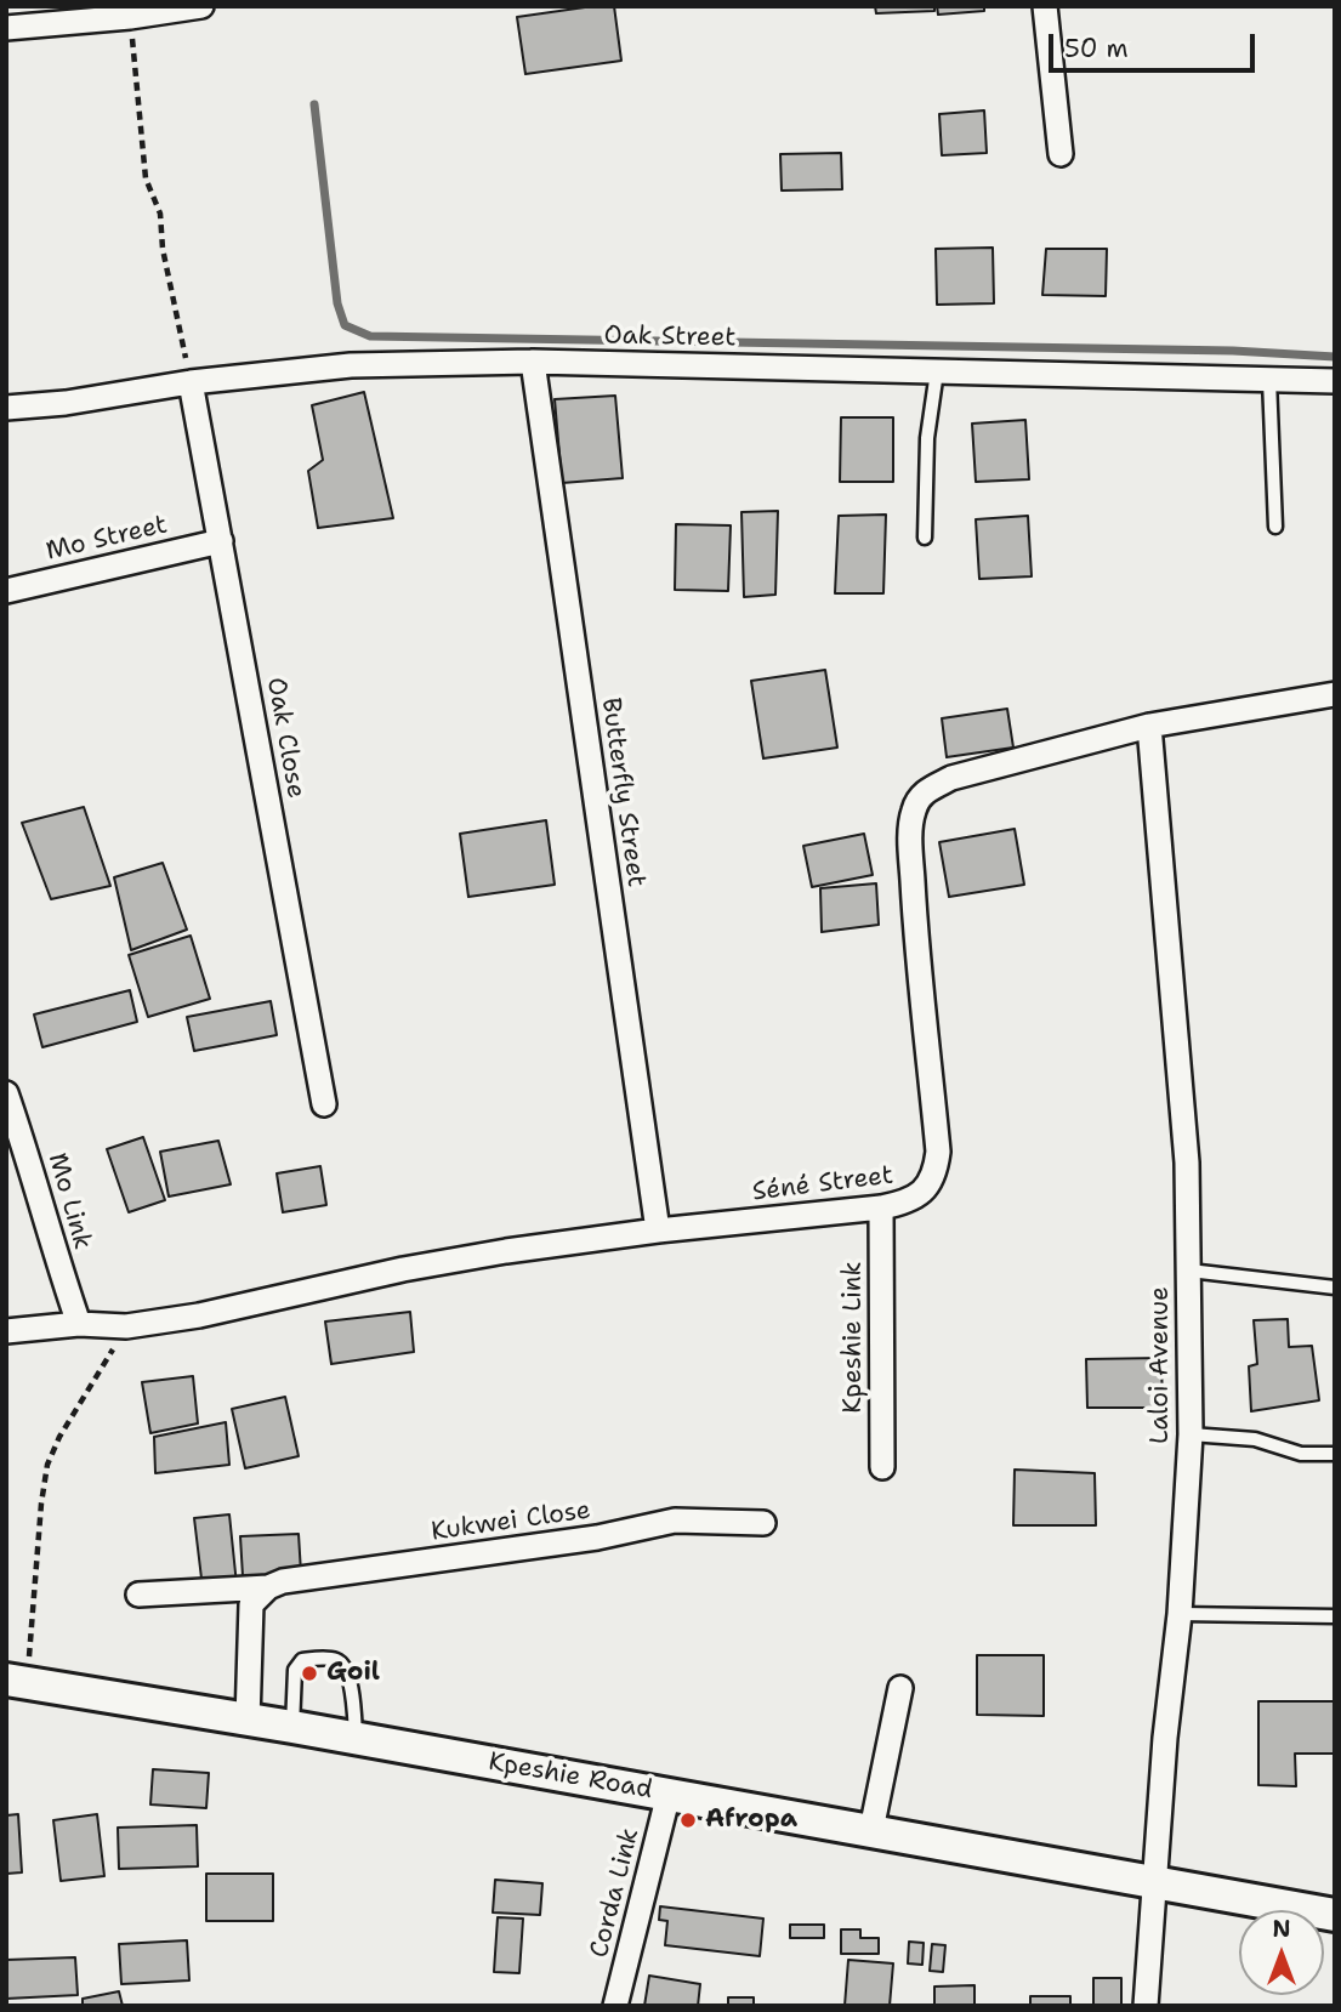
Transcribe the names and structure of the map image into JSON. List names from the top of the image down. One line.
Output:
{"streets":{"street":["Oak Street","Mo Street","Oak Close","Butterfly Street","Séné Street","Mo Link","Kpeshie Link","Laloi Avenue","Kukwei Close","Kpeshie Road","Corda Link"]},"crossings":[["Oak Street","Oak Close"],["Oak Street","Butterfly Street"],["Mo Street","Oak Close"],["Butterfly Street","Séné Street"],["Séné Street","Mo Link"],["Séné Street","Kpeshie Link"],["Séné Street","Laloi Avenue"],["Laloi Avenue","Kpeshie Road"],["Kpeshie Road","Corda Link"]],"places":["Goil","Afropa"],"scale_bar":"50 m","north":"top"}
